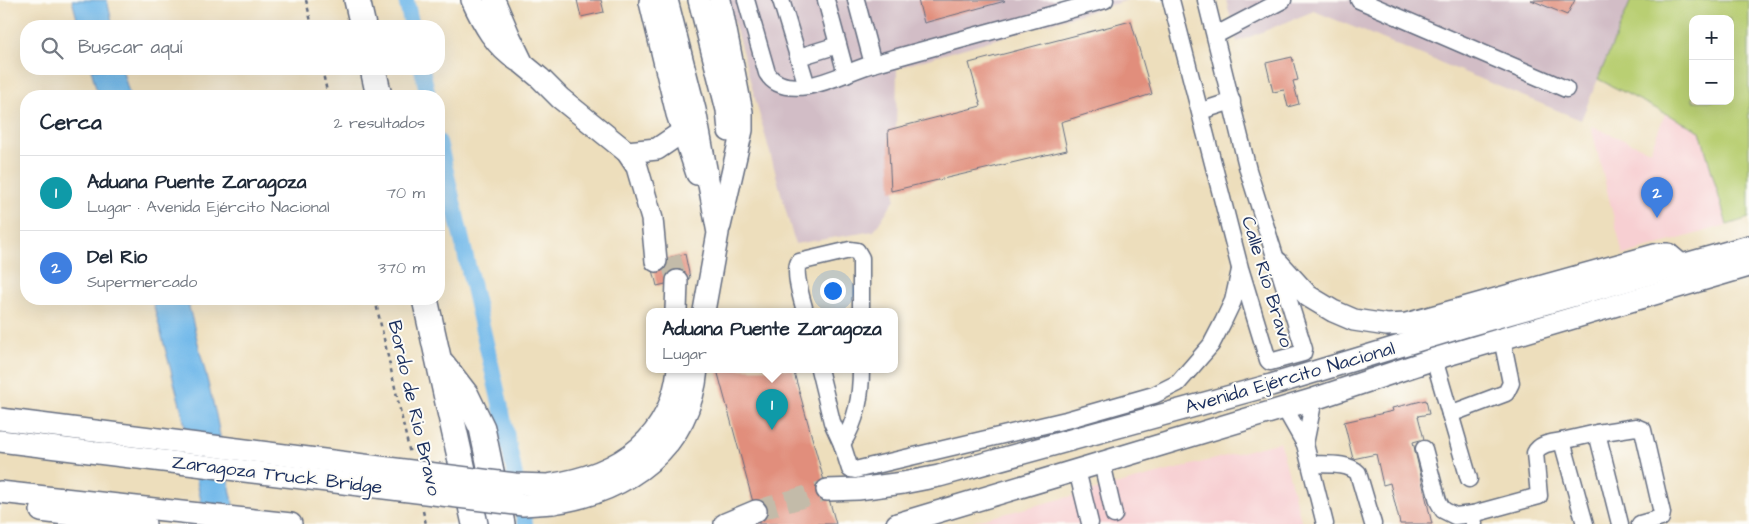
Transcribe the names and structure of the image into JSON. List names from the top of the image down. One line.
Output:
{"streets":{"main road":["Avenida Ejército Nacional","Zaragoza Truck Bridge"],"street":["Calle Río Bravo"],"path":["Bordo de Rio Bravo"]},"page":{"map_buttons":["+","−"],"search":"Buscar aquí","heading":["Cerca","2 resultados"],"list":[{"mark":"1","name":"Aduana Puente Zaragoza","note":"Lugar · Avenida Ejército Nacional","value":"70 m"},{"mark":"2","name":"Del Rio","note":"Supermercado","value":"370 m"}],"pins":["2","1"],"popup":["Aduana Puente Zaragoza","Lugar"]}}
